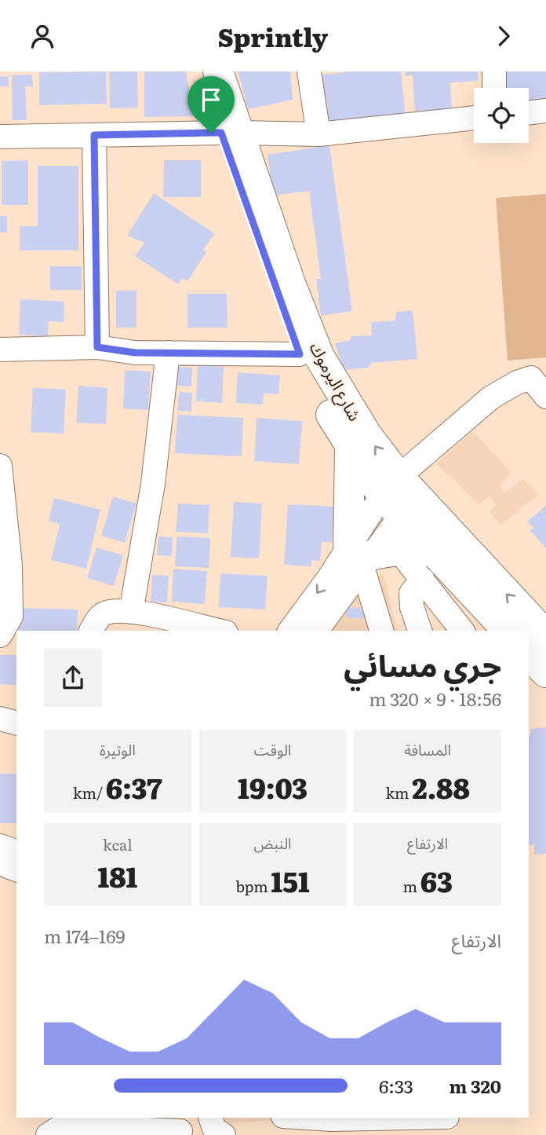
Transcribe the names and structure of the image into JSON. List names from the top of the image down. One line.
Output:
{"streets":{"main road":["شارع اليرموك"]},"page":{"header":"Sprintly","heading":["جري مسائي","18:56 · 9 × 320 m"],"stats":[["المسافة","2.88 km"],["الوقت","19:03"],["الوتيرة","6:37 /km"],["الارتفاع","63 m"],["النبض","151 bpm"],["kcal","181"]],"chart":["الارتفاع","169–174 m"],"list":[{"name":"320 m","note":"6:33"}]}}
